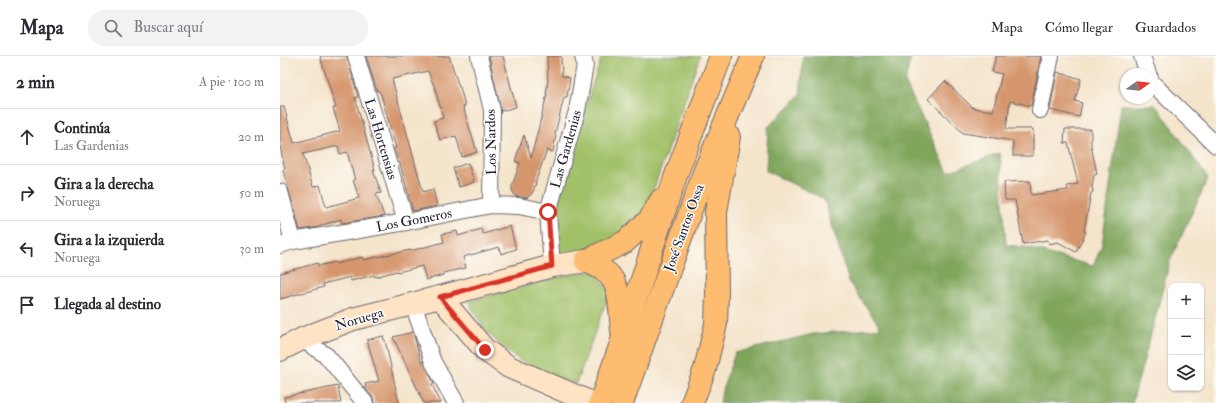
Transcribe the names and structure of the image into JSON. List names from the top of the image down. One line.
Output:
{"streets":{"highway":["José Santos Ossa"],"main road":["Noruega"],"street":["Las Hortensias","Los Nardos","Las Gardenias","Los Gomeros"]},"crossings":[["Las Hortensias","Los Gomeros"],["Los Nardos","Los Gomeros"],["Las Gardenias","Los Gomeros"],["Las Gardenias","Noruega"]],"north":"right","page":{"header":"Mapa","search":"Buscar aquí","nav":["Mapa","Cómo llegar","Guardados"],"heading":["2 min","A pie · 100 m"],"list":[["Continúa","Las Gardenias","20 m"],["Gira a la derecha","Noruega","50 m"],["Gira a la izquierda","Noruega","30 m"],"Llegada al destino"],"map_buttons":["+","−"]}}
